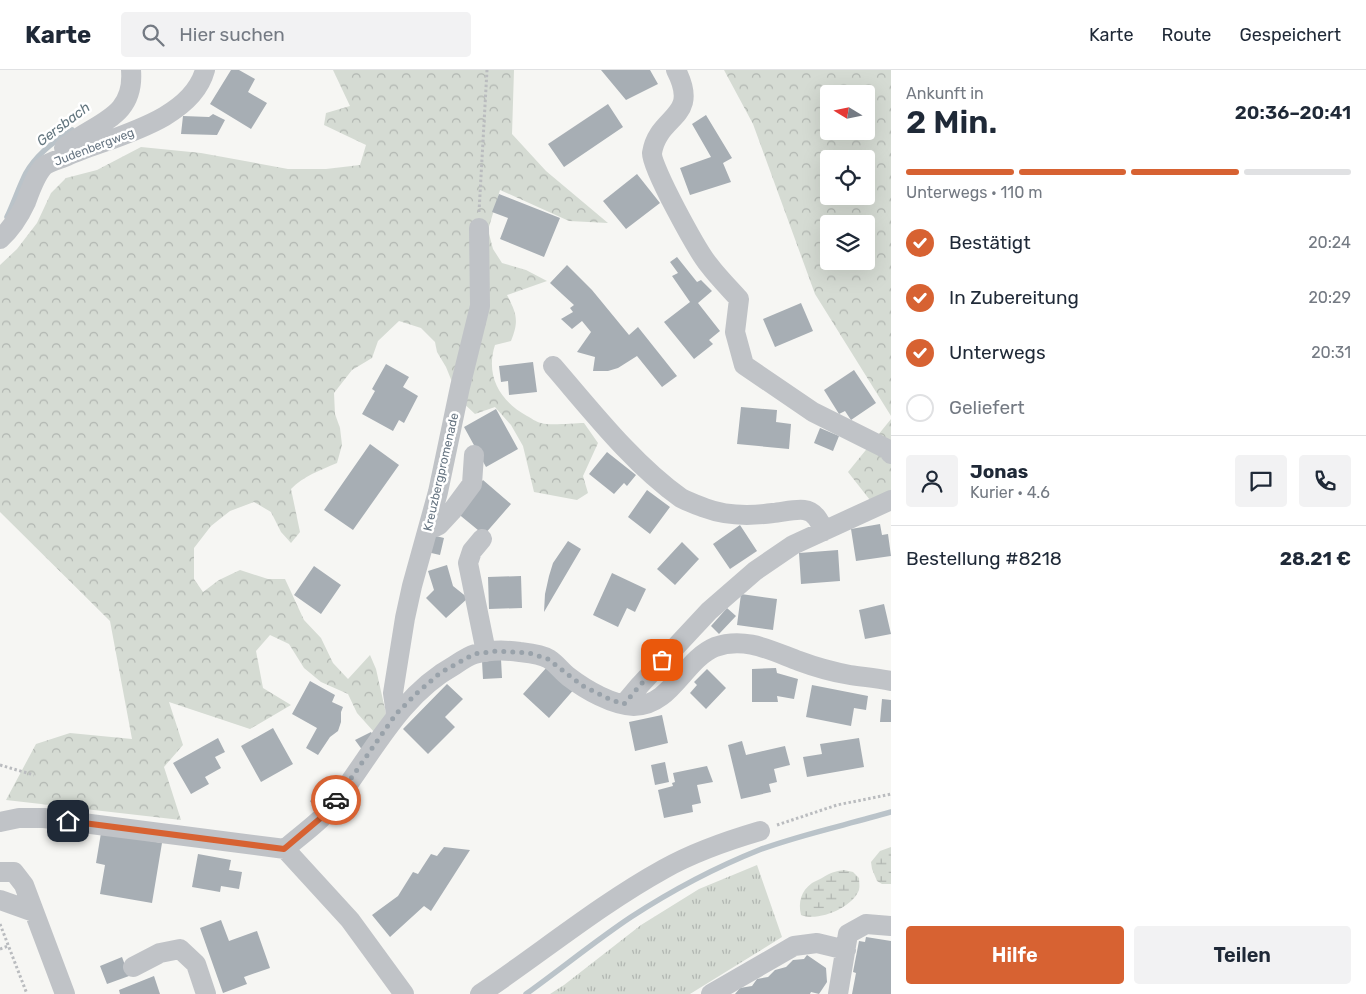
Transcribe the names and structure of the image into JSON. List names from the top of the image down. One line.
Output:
{"streets":{"street":["Judenbergweg","Kreuzbergpromenade"]},"water":["Gersbach"],"north":"left","page":{"header":"Karte","search":"Hier suchen","nav":["Karte","Route","Gespeichert"],"heading":["2 Min.","Ankunft in","20:36–20:41"],"panel":["Jonas","Kurier · 4.6","Bestellung #8218","28.21 €"],"bar":"Unterwegs · 110 m","list":[["Bestätigt","20:24"],["In Zubereitung","20:29"],["Unterwegs","20:31"],"Geliefert"],"buttons":["Hilfe","Teilen"]}}
